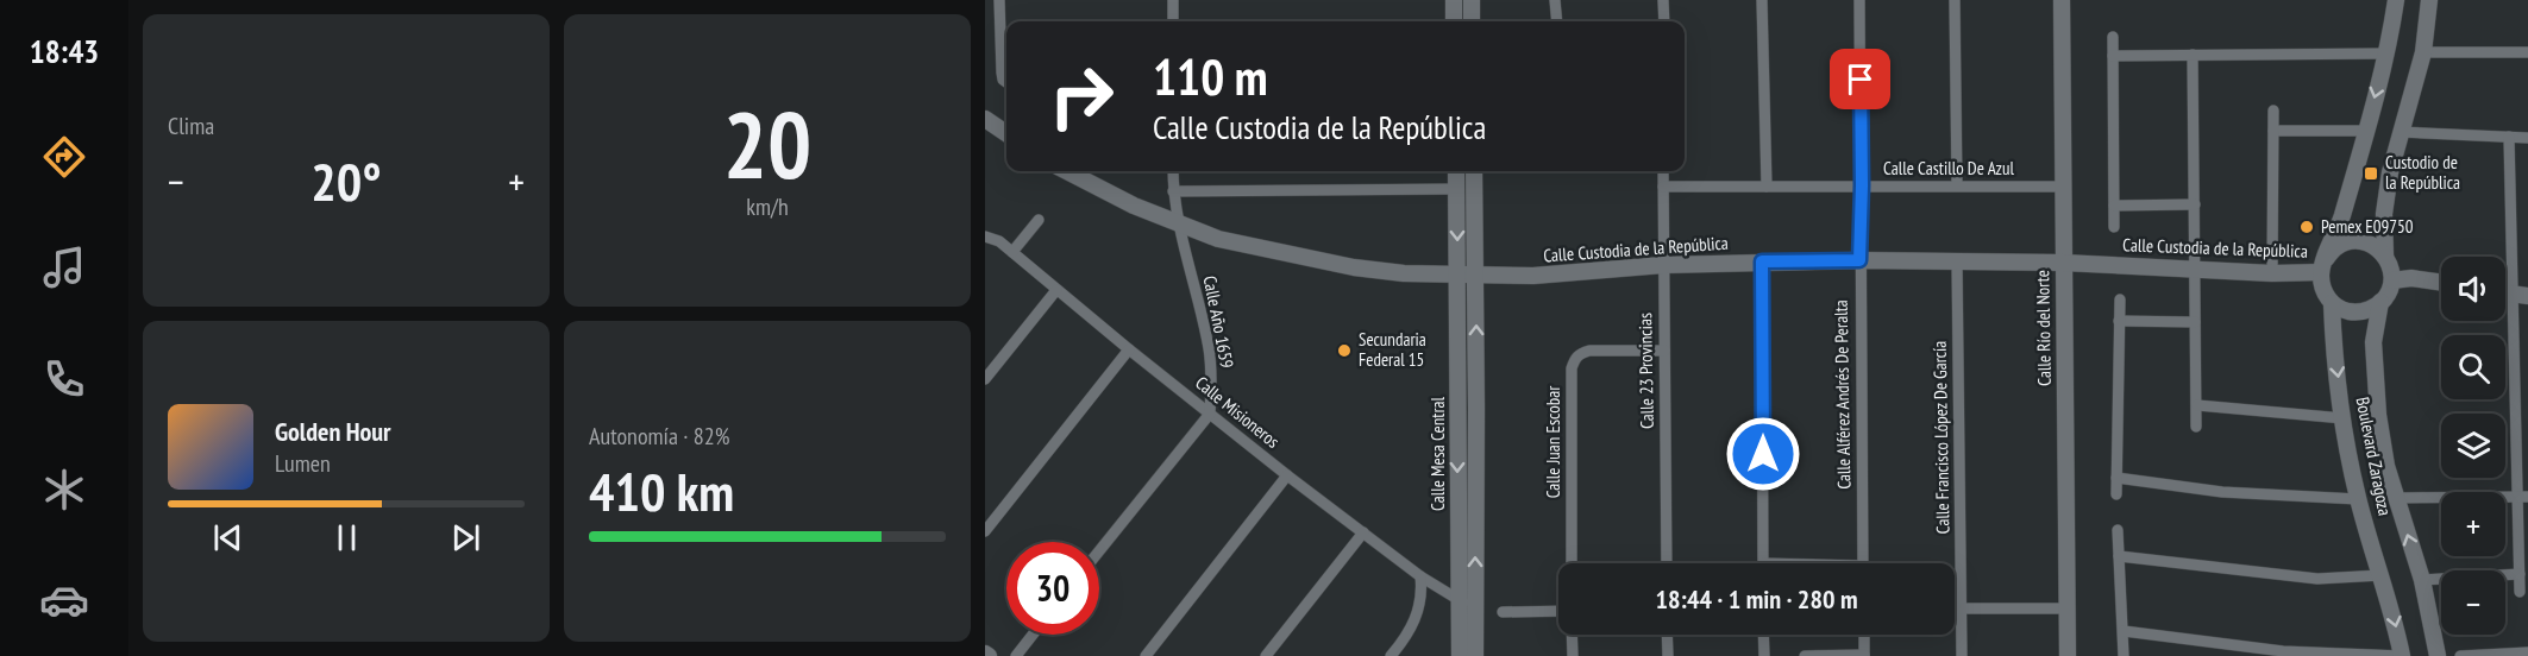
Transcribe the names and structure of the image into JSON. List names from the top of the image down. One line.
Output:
{"streets":{"main road":["Calle Custodia de la República","Calle Río del Norte","Calle Mesa Central","Boulevard Zaragoza"],"street":["Calle Castillo De Azul","Calle Año 1659","Calle 23 Provincias","Calle Alférez Andrés De Peralta","Calle Misioneros","Calle Francisco López De García","Calle Juan Escobar"]},"crossings":[["Calle Castillo De Azul","Calle Río del Norte"],["Calle Castillo De Azul","Calle 23 Provincias"],["Calle Castillo De Azul","Calle Alférez Andrés De Peralta"],["Calle Custodia de la República","Calle Año 1659"],["Calle Custodia de la República","Calle Río del Norte"],["Calle Custodia de la República","Calle 23 Provincias"],["Calle Custodia de la República","Calle Alférez Andrés De Peralta"],["Calle Custodia de la República","Calle Francisco López De García"],["Calle Custodia de la República","Calle Mesa Central"],["Calle Custodia de la República","Boulevard Zaragoza"],["Calle Año 1659","Calle Misioneros"],["Calle 23 Provincias","Calle Juan Escobar"],["Calle Misioneros","Calle Mesa Central"]],"places":{"transit":["Custodio de la República"],"other":["Pemex E09750","Secundaria Federal 15"]},"page":{"tabs":"18:43","tile":["Clima",["20","km/h"],["Autonomía · 82%","410 km"]],"turn":["110 m","Calle Custodia de la República"],"heat":["−","20°","+"],"map_buttons":["+","−"],"song":["Golden Hour","Lumen"],"limit":"30","trip":"18:44 · 1 min · 280 m"}}
